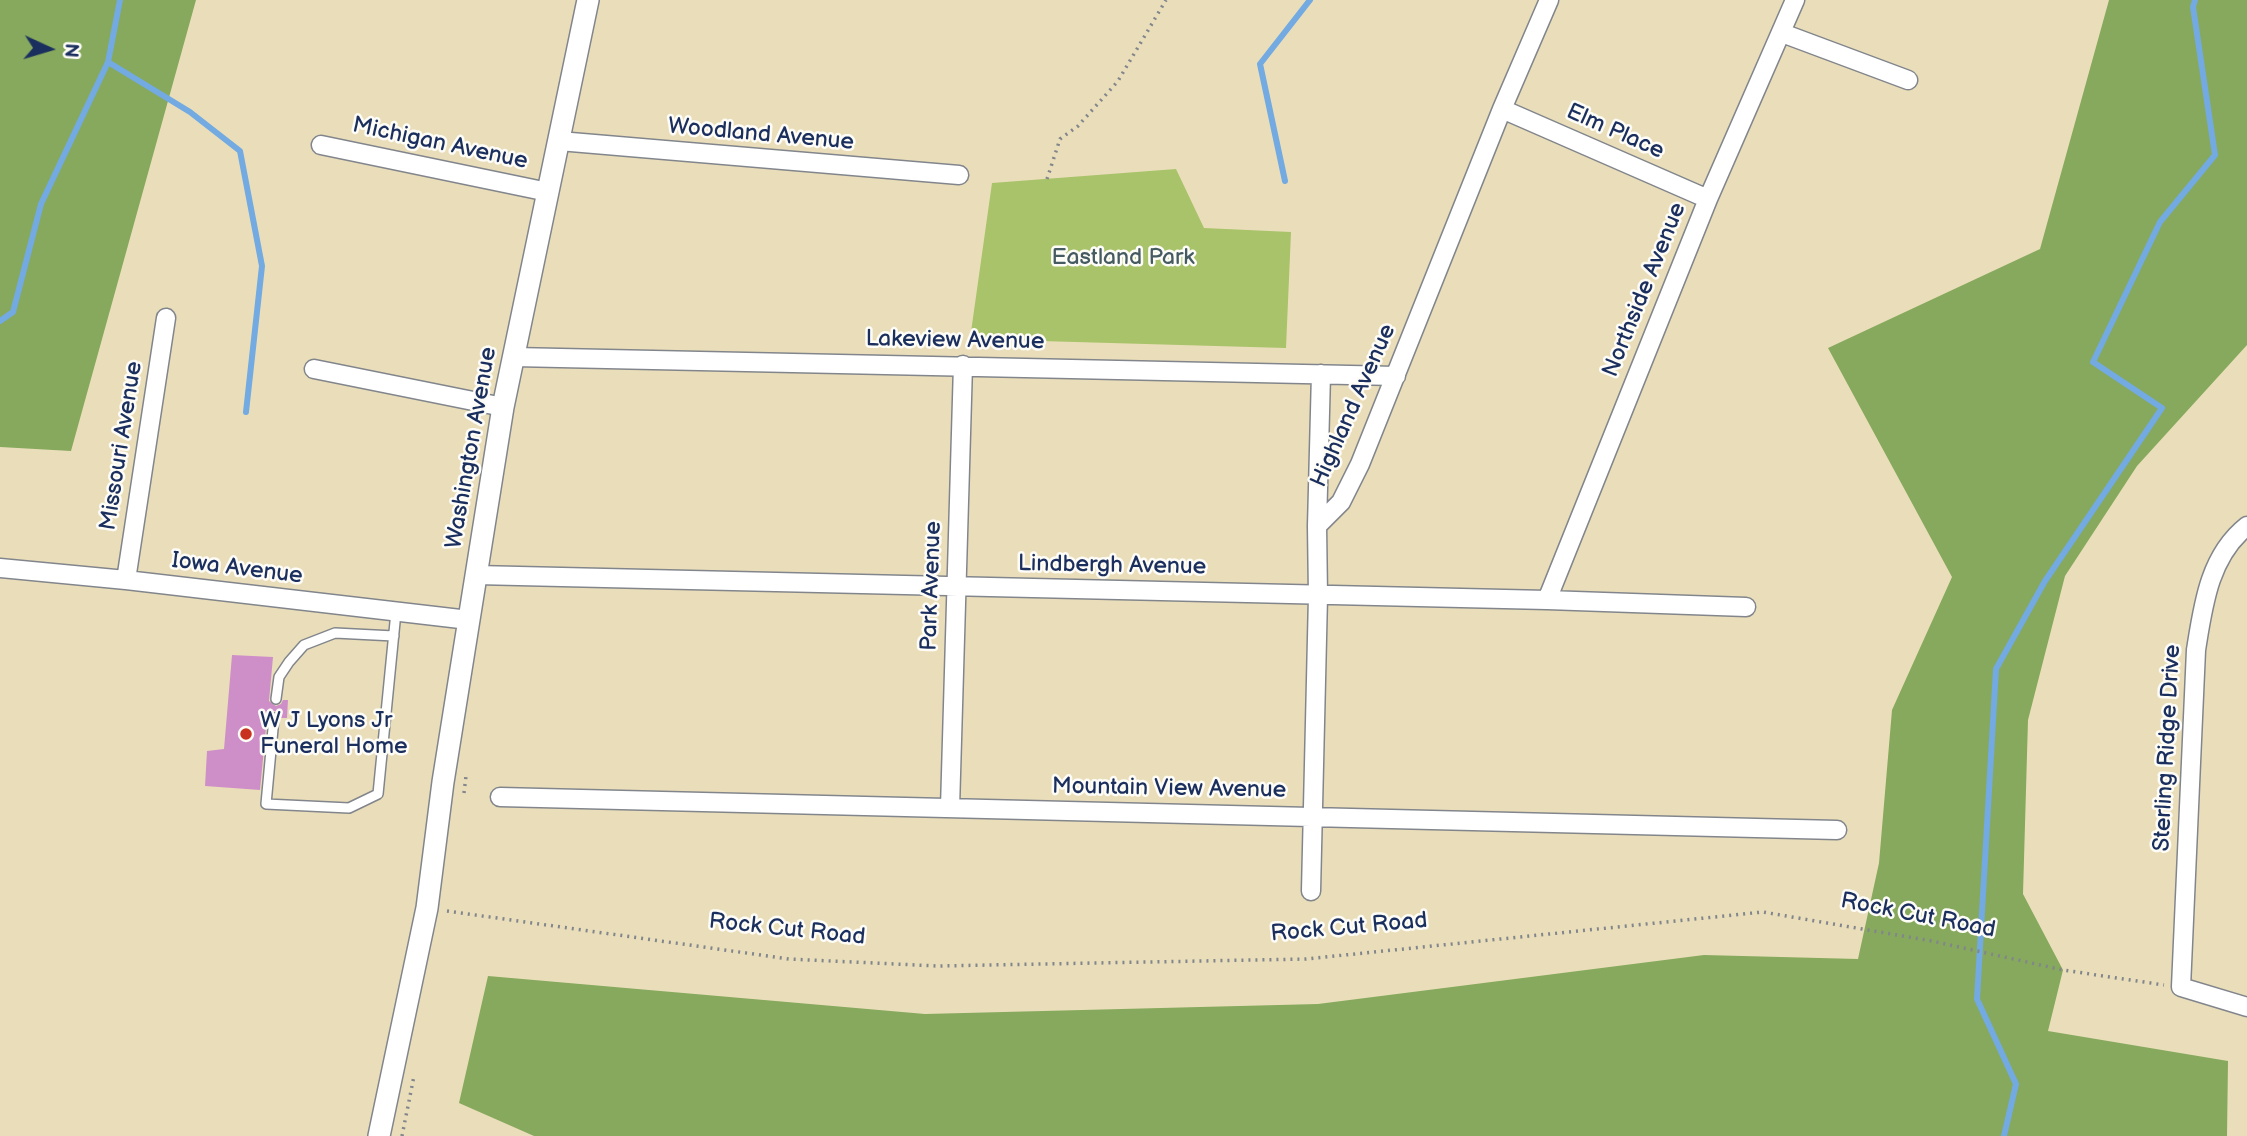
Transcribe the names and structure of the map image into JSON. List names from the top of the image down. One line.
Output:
{"streets":{"street":["Elm Place","Woodland Avenue","Michigan Avenue","Northside Avenue","Lakeview Avenue","Highland Avenue","Missouri Avenue","Washington Avenue","Lindbergh Avenue","Iowa Avenue","Park Avenue","Sterling Ridge Drive","Mountain View Avenue"],"path":["Rock Cut Road"]},"crossings":[["Elm Place","Northside Avenue"],["Elm Place","Highland Avenue"],["Woodland Avenue","Washington Avenue"],["Michigan Avenue","Washington Avenue"],["Northside Avenue","Lindbergh Avenue"],["Lakeview Avenue","Highland Avenue"],["Lakeview Avenue","Washington Avenue"],["Lakeview Avenue","Park Avenue"],["Missouri Avenue","Iowa Avenue"],["Washington Avenue","Lindbergh Avenue"],["Washington Avenue","Iowa Avenue"],["Washington Avenue","Rock Cut Road"],["Lindbergh Avenue","Park Avenue"],["Park Avenue","Mountain View Avenue"],["Sterling Ridge Drive","Rock Cut Road"]],"parks":["Eastland Park"],"places":["W J Lyons Jr Funeral Home"],"north":"right"}
